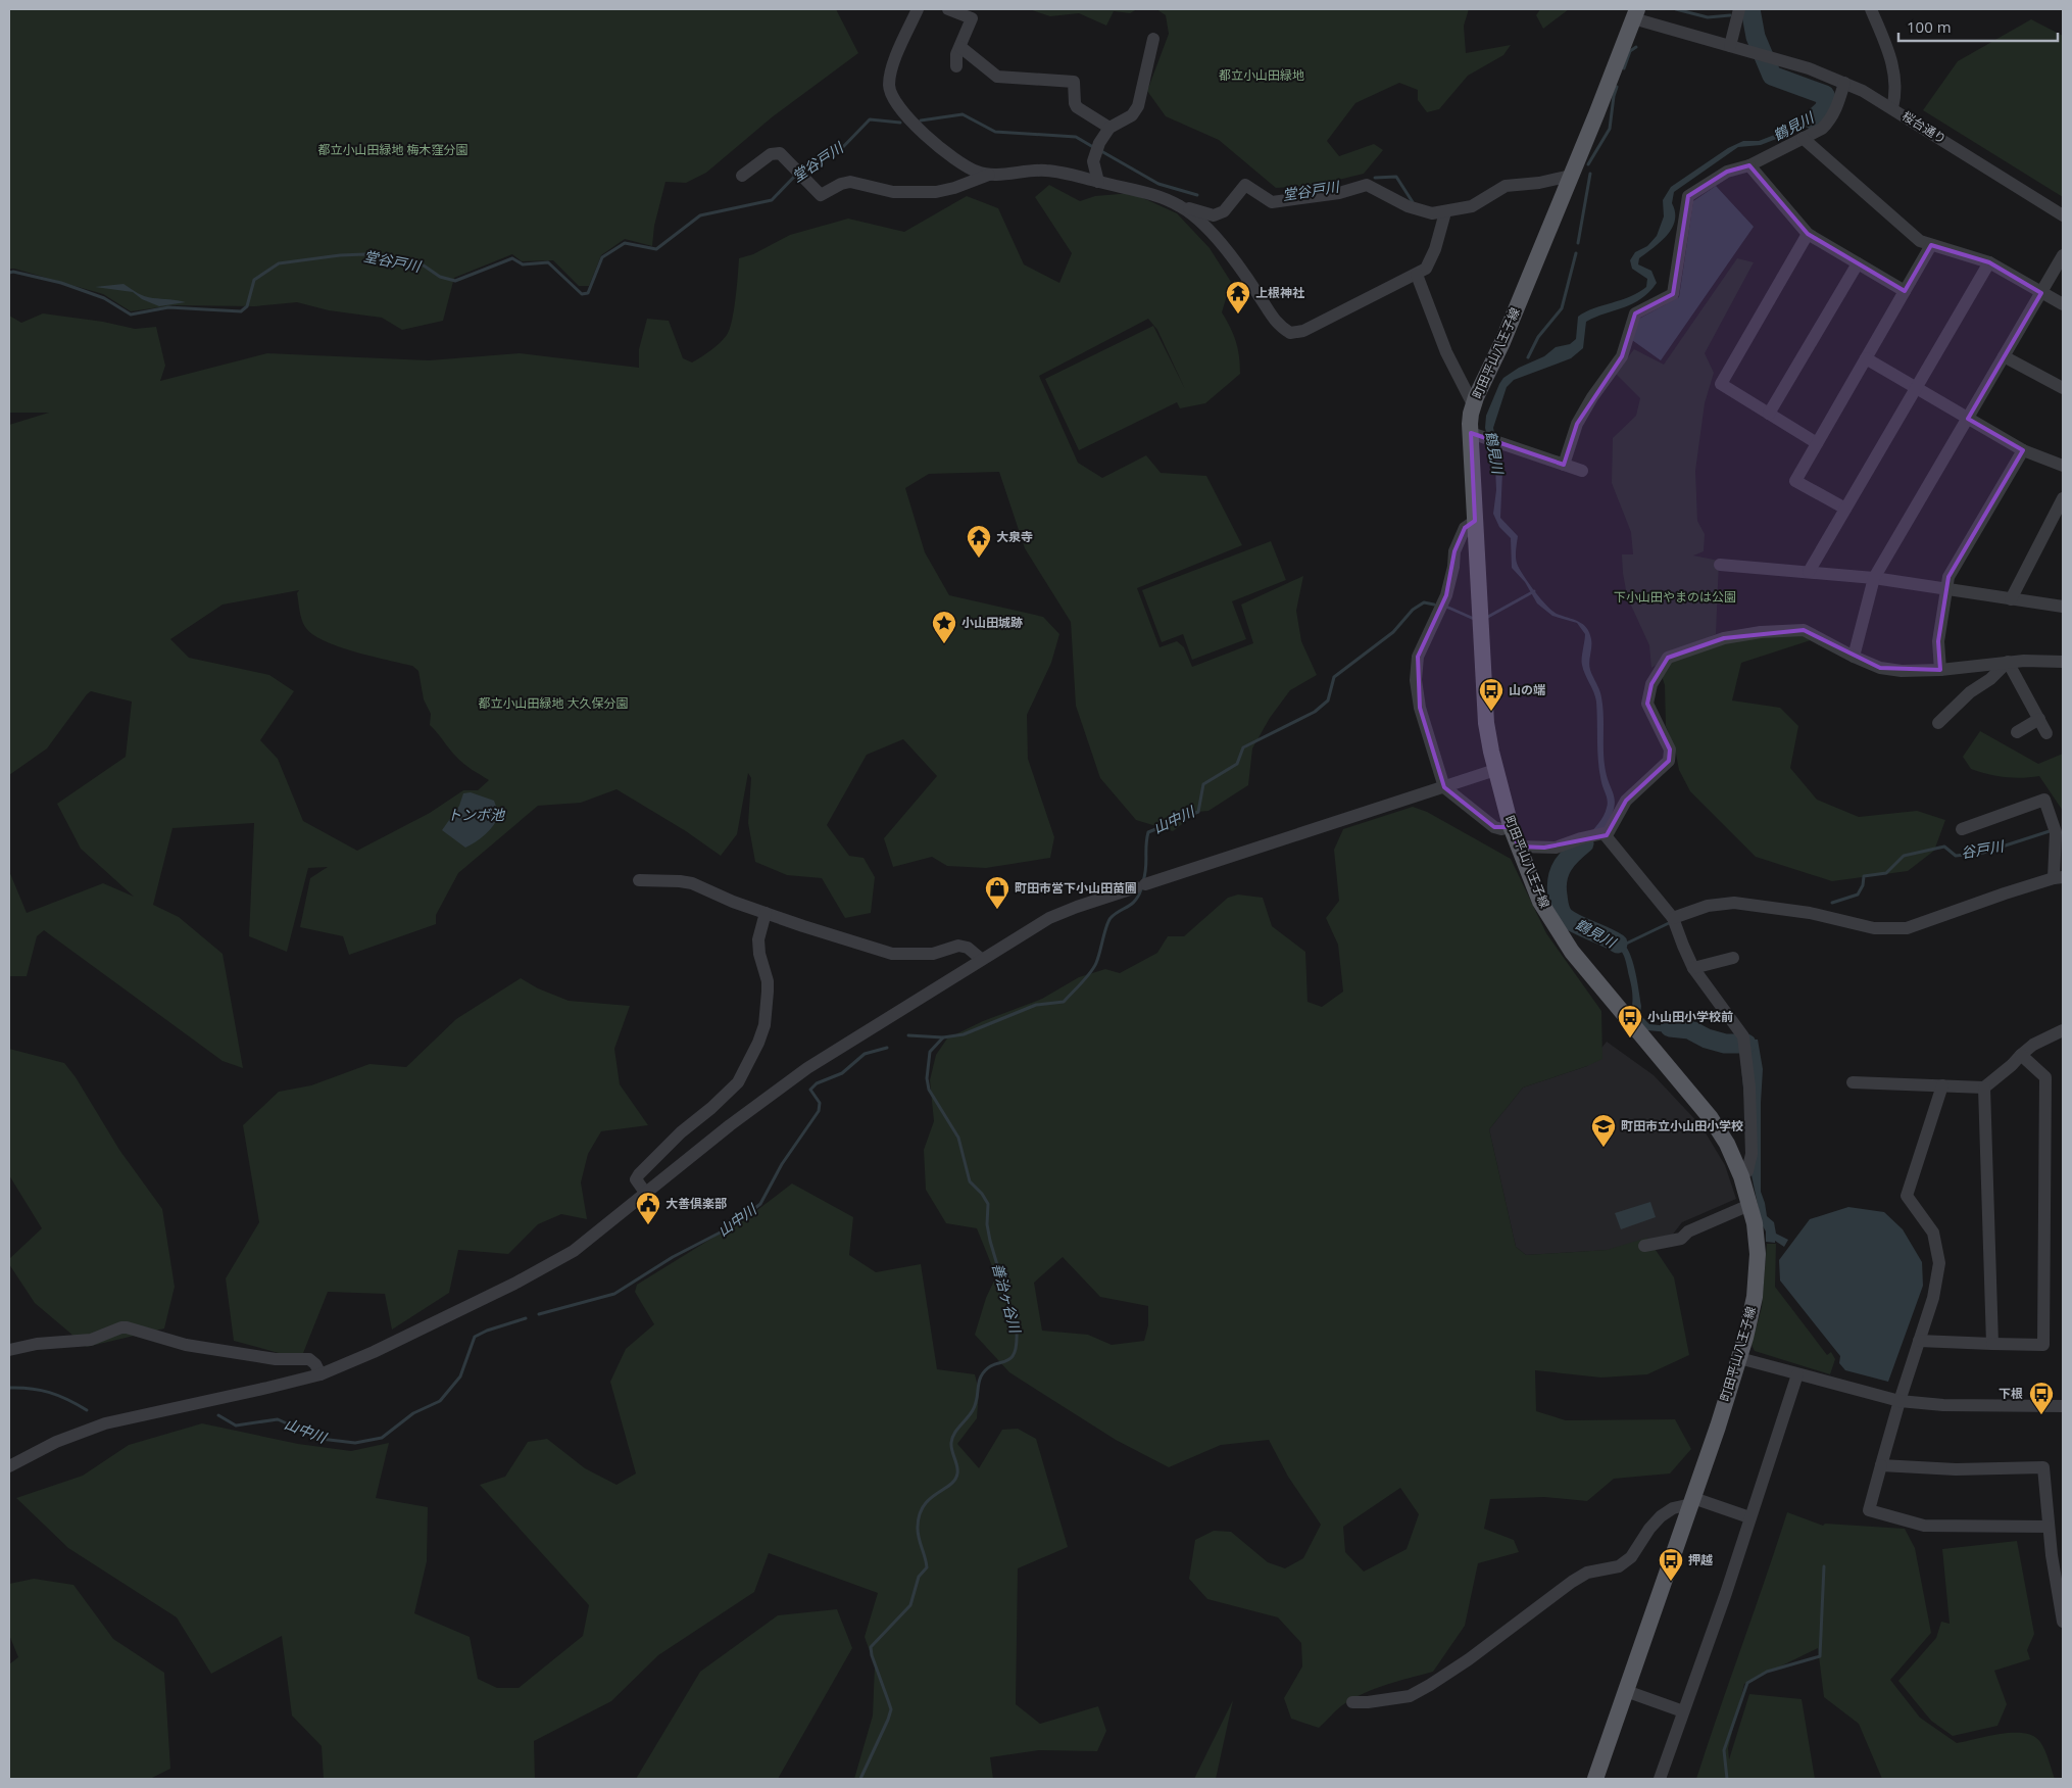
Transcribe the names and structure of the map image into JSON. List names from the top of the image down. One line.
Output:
{"streets":{"main road":["町田平山八王子線"],"street":["桜台通り"]},"water":["鶴見川","堂谷戸川","トンボ池","山中川","谷戸川","善治ヶ谷川"],"parks":["都立小山田緑地","都立小山田緑地 梅木窪分園","下小山田やまのは公園","都立小山田緑地 大久保分園"],"places":{"temple":["上根神社","大泉寺"],"place":["小山田城跡"],"bus stop":["山の端","小山田小学校前","下根","押越"],"shop":["町田市営下小山田苗圃"],"school or university":["町田市立小山田小学校"],"public building":["大善倶楽部"]},"scale_bar":"100 m"}
